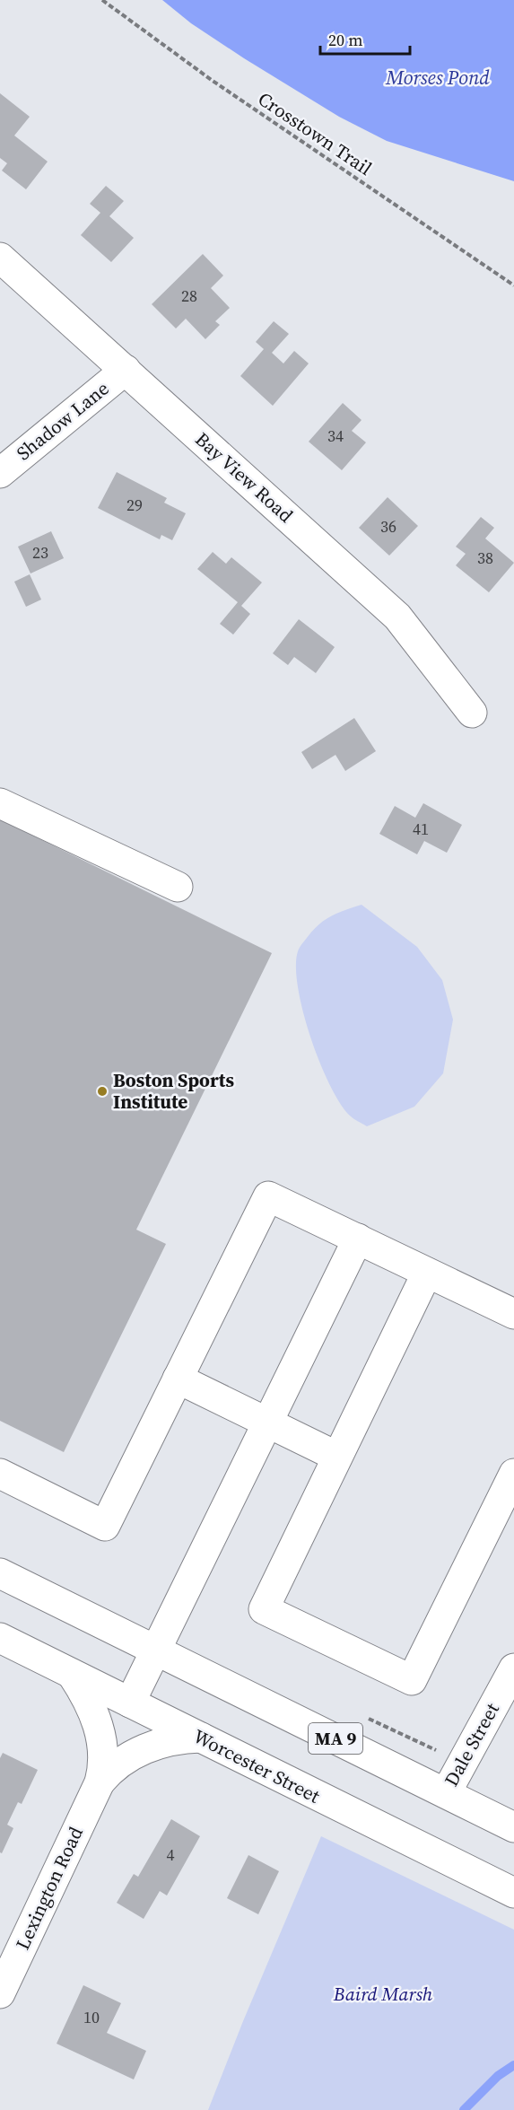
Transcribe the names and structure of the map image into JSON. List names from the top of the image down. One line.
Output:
{"streets":{"main road":["Shadow Lane","Bay View Road","MA 9","Dale Street","Worcester Street","Lexington Road"],"path":["Crosstown Trail"]},"crossings":[["Shadow Lane","Bay View Road"],["MA 9","Dale Street"],["Worcester Street","Lexington Road"]],"water":["Morses Pond"],"parks":["Baird Marsh"],"places":["Boston Sports Institute"],"house_numbers":["28","34","29","36","23","38","41","4","10"],"scale_bar":"20 m"}
